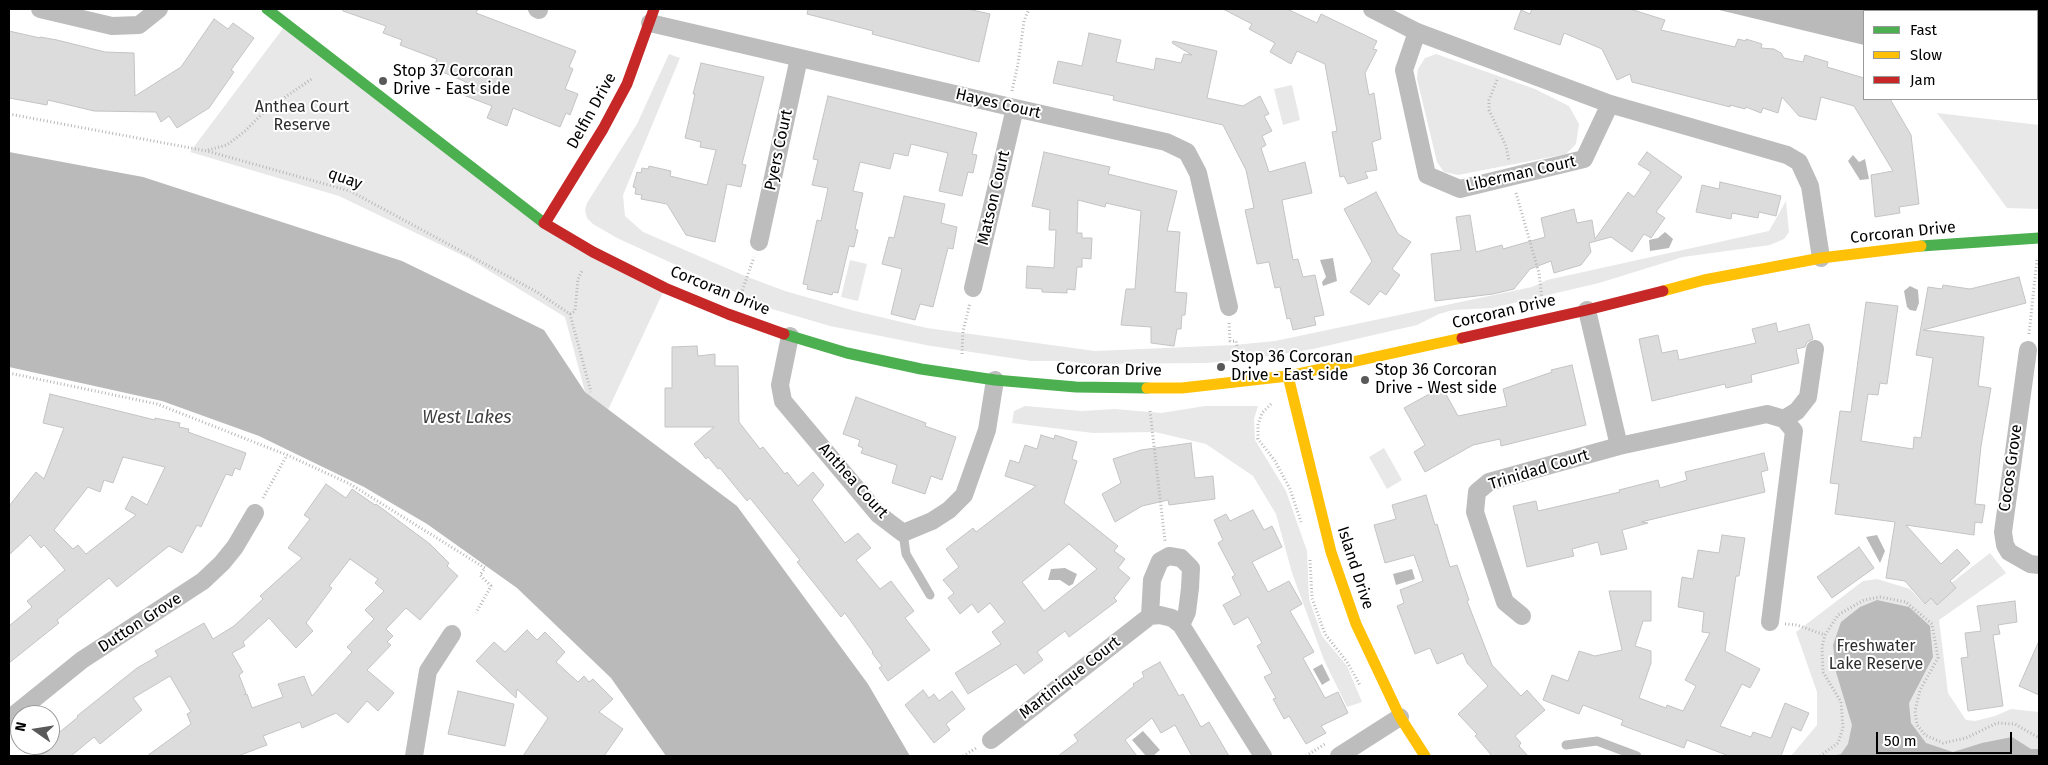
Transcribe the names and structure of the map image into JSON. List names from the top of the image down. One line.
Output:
{"streets":{"street":["Hayes Court","Delfin Drive","Pyers Court","Liberman Court","Matson Court","Corcoran Drive","Cocos Grove","Trinidad Court","Anthea Court","Island Drive","Dutton Grove","Martinique Court"],"path":["quay"]},"crossings":[["Hayes Court","Delfin Drive"],["Hayes Court","Pyers Court"],["Hayes Court","Matson Court"],["Delfin Drive","Corcoran Drive"],["Corcoran Drive","Anthea Court"],["Corcoran Drive","Island Drive"]],"water":["West Lakes"],"parks":["Anthea Court Reserve","Freshwater Lake Reserve"],"places":["Stop 37 Corcoran Drive - East side","Stop 36 Corcoran Drive - East side","Stop 36 Corcoran Drive - West side"],"legend":["Fast","Slow","Jam"],"scale_bar":"50 m","north":"left"}
